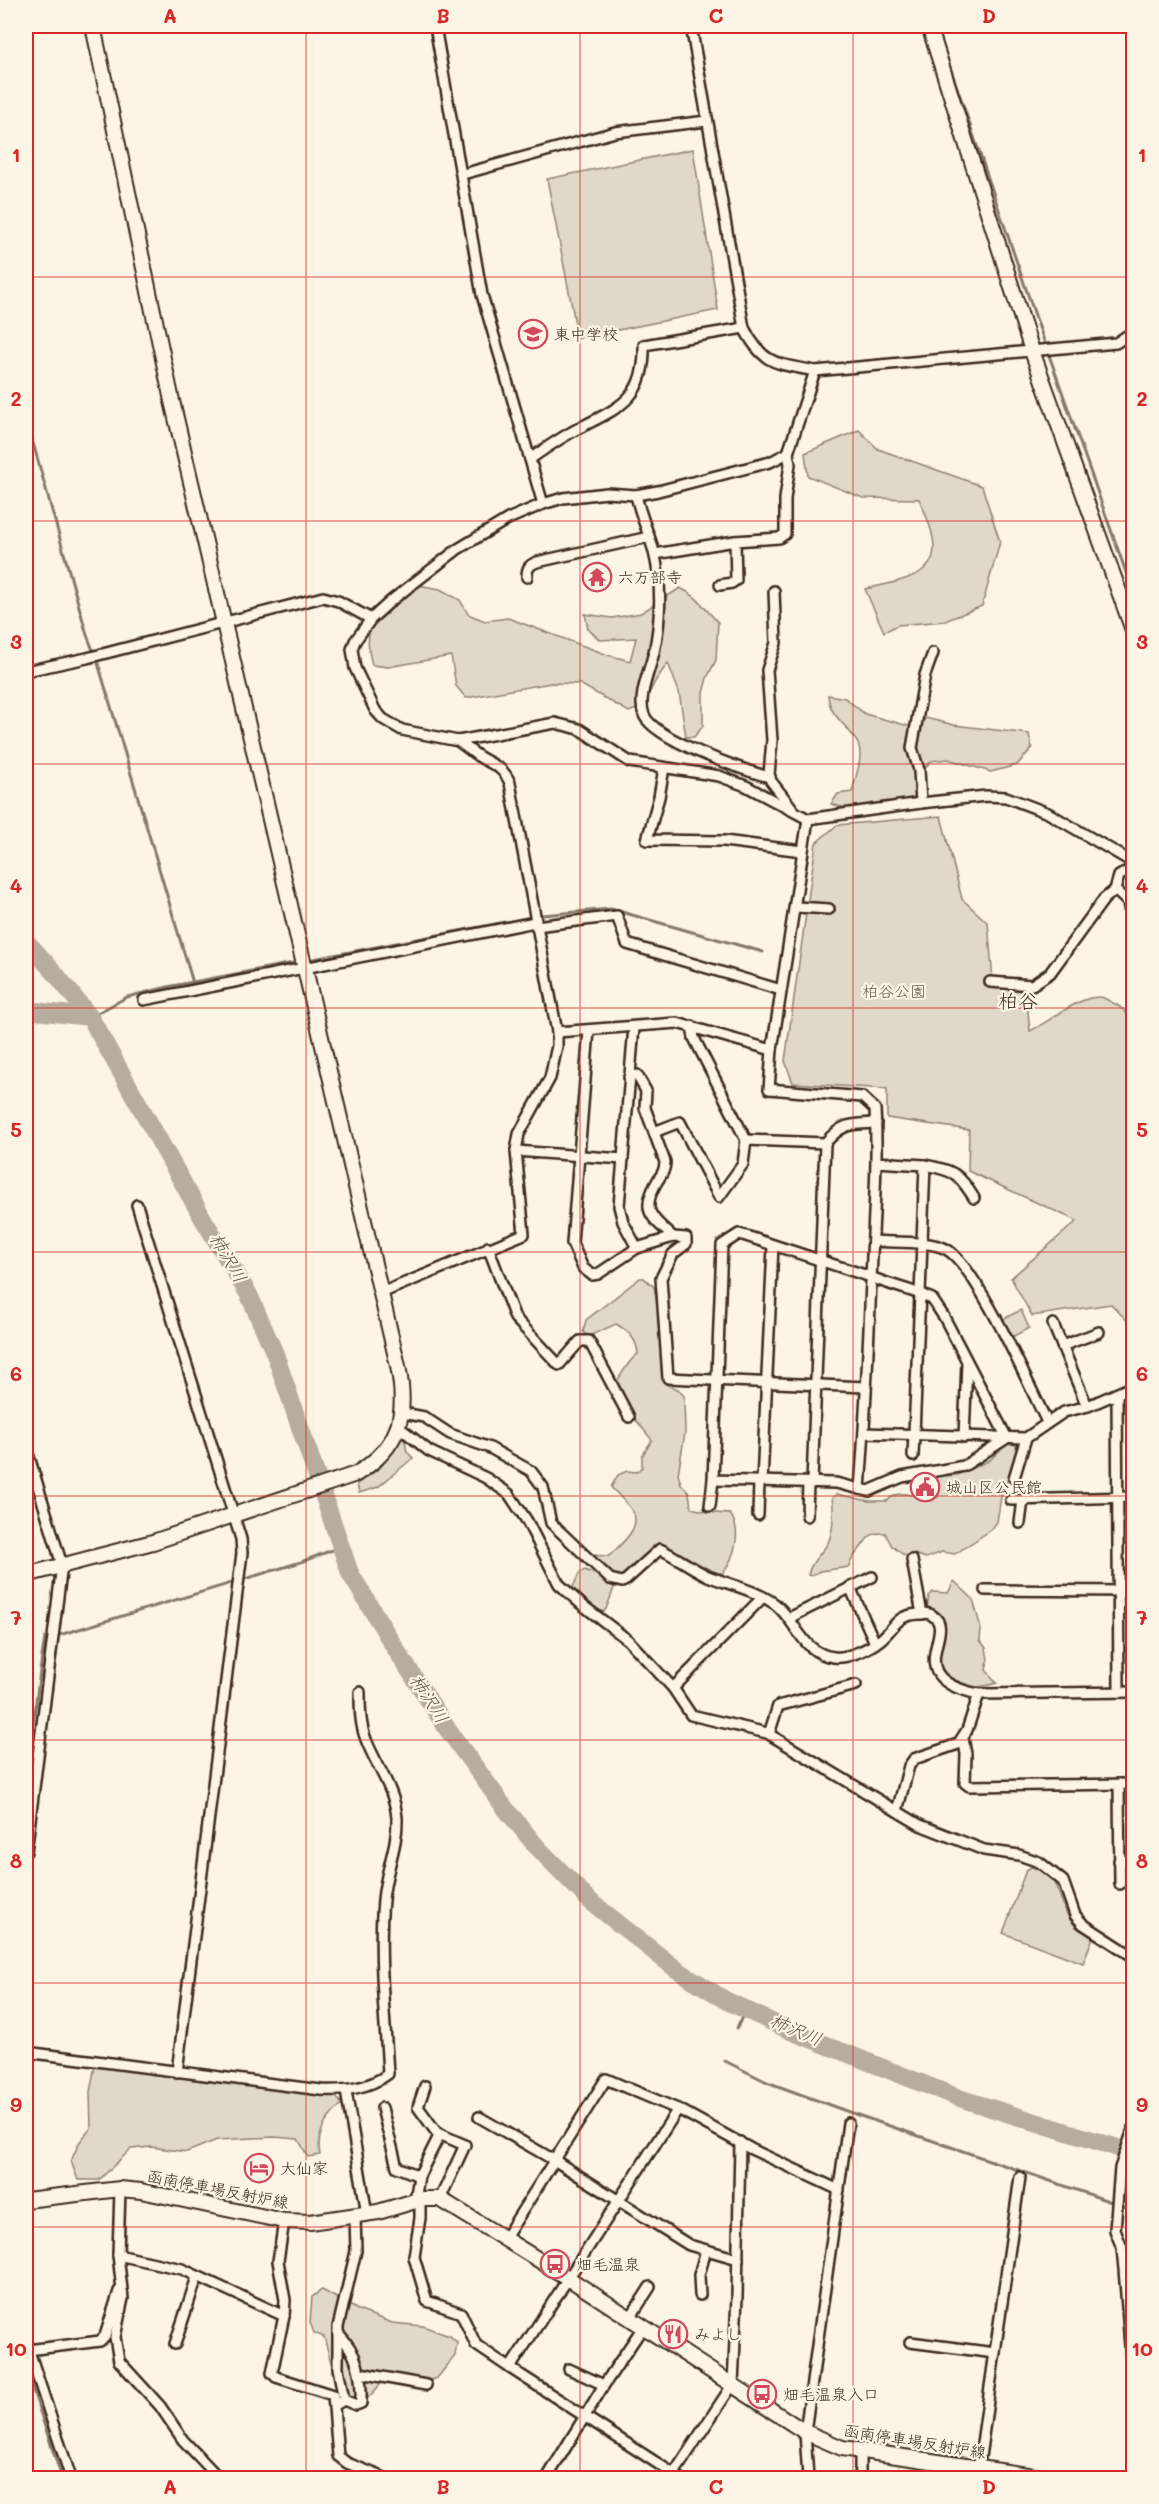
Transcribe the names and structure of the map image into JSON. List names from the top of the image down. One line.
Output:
{"streets":{"street":["函南停車場反射炉線"]},"districts":["柏谷"],"water":["柿沢川"],"parks":["柏谷公園"],"places":{"school or university":["東中学校"],"temple":["六万部寺"],"public building":["城山区公民館"],"hotel":["大仙家"],"bus stop":["畑毛温泉","畑毛温泉入口"],"restaurant":["みよし"]},"grid":{"columns":["A","B","C","D"],"rows":["1","2","3","4","5","6","7","8","9","10"]}}
